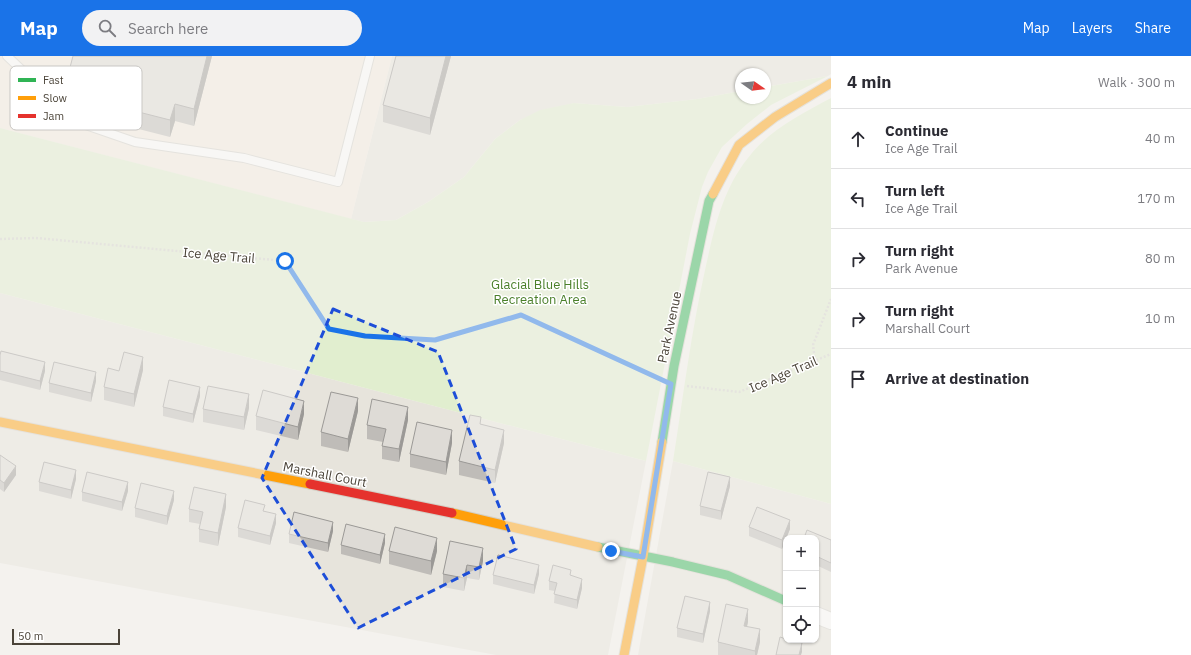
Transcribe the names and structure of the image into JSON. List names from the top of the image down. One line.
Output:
{"streets":{"street":["Park Avenue","Marshall Court"],"path":["Ice Age Trail"]},"crossings":[["Ice Age Trail","Park Avenue"],["Park Avenue","Marshall Court"]],"parks":["Glacial Blue Hills Recreation Area"],"legend":["Fast","Slow","Jam"],"scale_bar":"50 m","north":"right","page":{"header":"Map","search":"Search here","nav":["Map","Layers","Share"],"heading":["4 min","Walk · 300 m"],"list":[["Continue","Ice Age Trail","40 m"],["Turn left","Ice Age Trail","170 m"],["Turn right","Park Avenue","80 m"],["Turn right","Marshall Court","10 m"],"Arrive at destination"],"map_buttons":["+","−"],"scale":"50 m"}}
